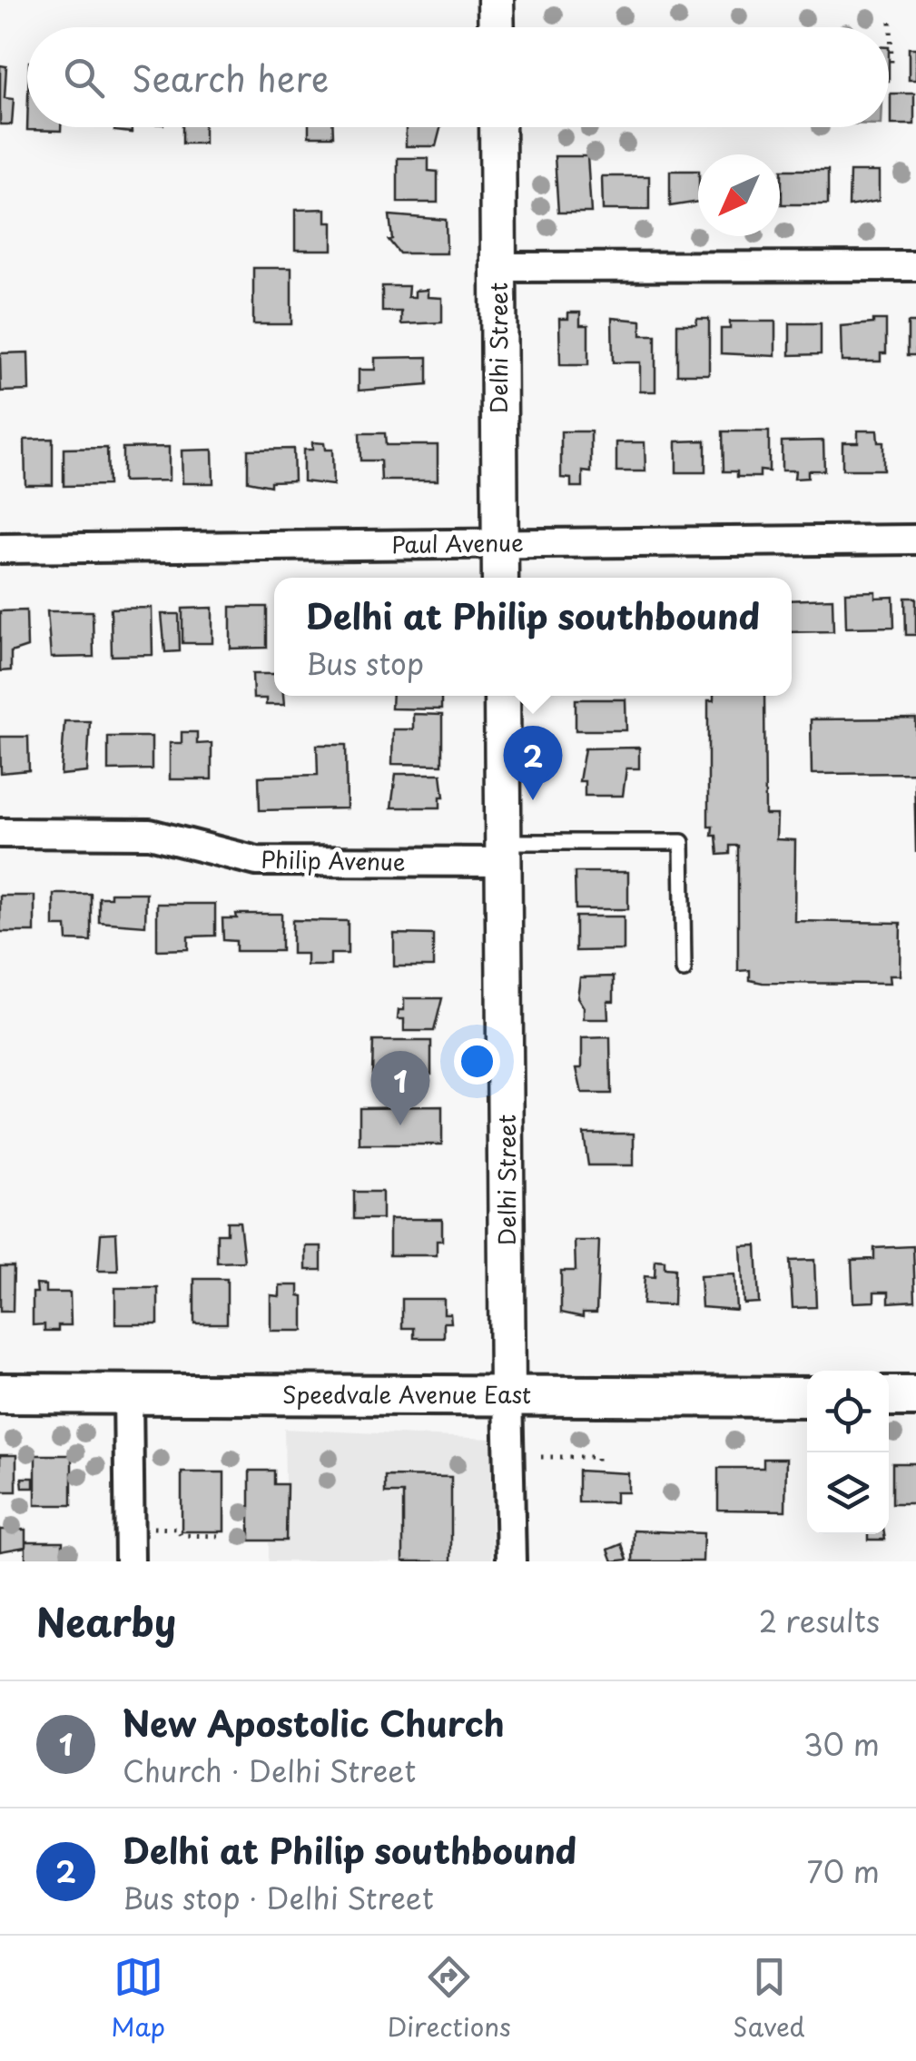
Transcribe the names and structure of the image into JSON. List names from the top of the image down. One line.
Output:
{"streets":{"main road":["Speedvale Avenue East"],"street":["Delhi Street","Paul Avenue","Philip Avenue"]},"crossings":[["Delhi Street","Paul Avenue"],["Delhi Street","Philip Avenue"],["Delhi Street","Speedvale Avenue East"]],"north":"bottom left","page":{"search":"Search here","popup":["Delhi at Philip southbound","Bus stop"],"pins":["2","1"],"heading":["Nearby","2 results"],"list":[{"mark":"1","name":"New Apostolic Church","note":"Church · Delhi Street","value":"30 m"},{"mark":"2","name":"Delhi at Philip southbound","note":"Bus stop · Delhi Street","value":"70 m"}],"nav":["Map","Directions","Saved"]}}
